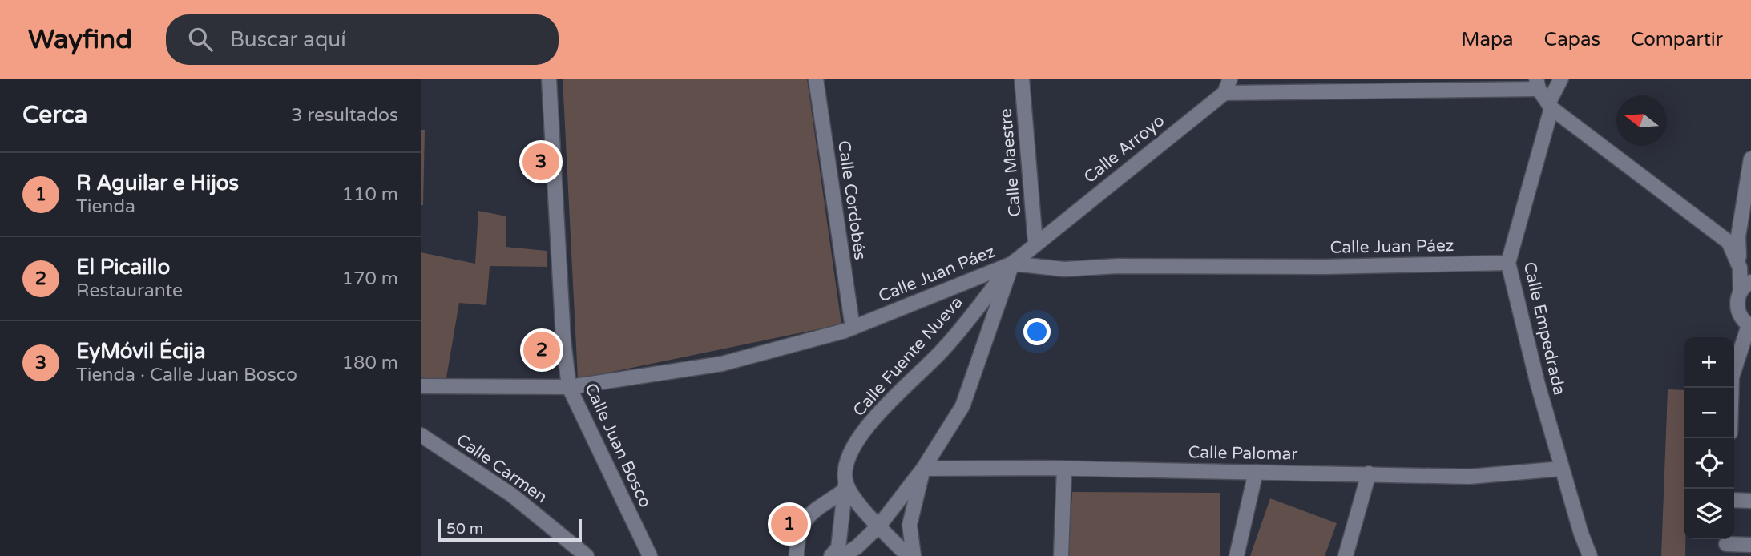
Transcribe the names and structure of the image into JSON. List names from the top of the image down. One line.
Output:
{"streets":{"street":["Calle Arroyo","Calle Maestre","Calle Cordobés","Calle Juan Páez","Calle Empedrada","Calle Fuente Nueva","Calle Juan Bosco","Calle Palomar","Calle Carmen"]},"crossings":[["Calle Arroyo","Calle Maestre"],["Calle Arroyo","Calle Juan Páez"],["Calle Arroyo","Calle Fuente Nueva"],["Calle Cordobés","Calle Juan Páez"],["Calle Juan Páez","Calle Empedrada"],["Calle Juan Páez","Calle Fuente Nueva"],["Calle Juan Páez","Calle Juan Bosco"],["Calle Empedrada","Calle Palomar"]],"scale_bar":"50 m","north":"left","page":{"header":"Wayfind","search":"Buscar aquí","nav":["Mapa","Capas","Compartir"],"heading":["Cerca","3 resultados"],"pins":["3","2","1"],"list":[{"mark":"1","name":"R Aguilar e Hijos","note":"Tienda","value":"110 m"},{"mark":"2","name":"El Picaillo","note":"Restaurante","value":"170 m"},{"mark":"3","name":"EyMóvil Écija","note":"Tienda · Calle Juan Bosco","value":"180 m"}],"map_buttons":["+","−"],"scale":"50 m"}}
